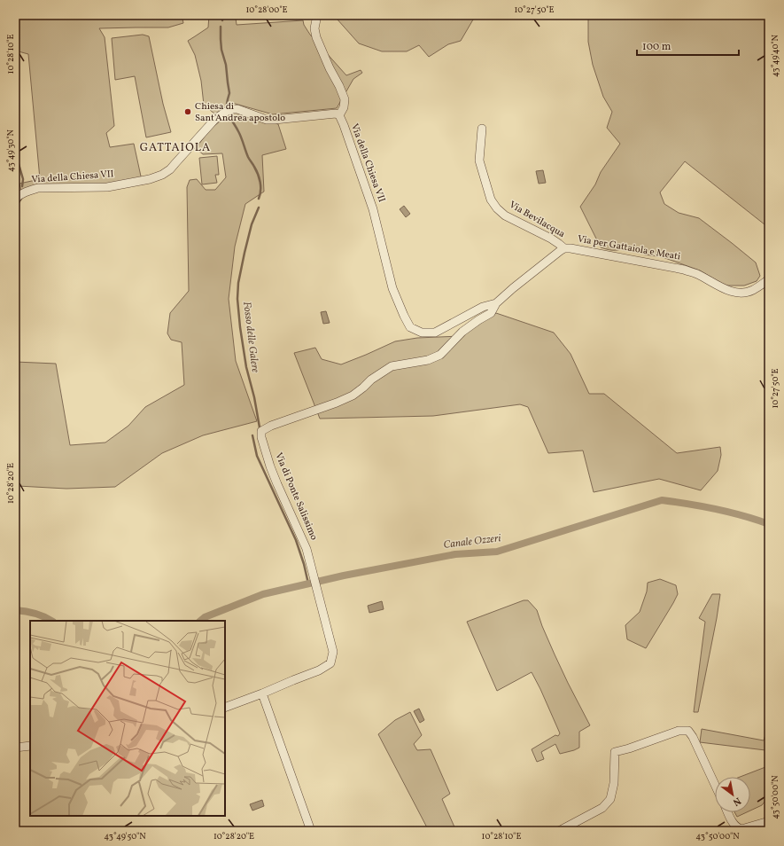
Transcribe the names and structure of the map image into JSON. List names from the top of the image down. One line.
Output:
{"streets":{"street":["Via della Chiesa VII","Via Bevilacqua","Via per Gattaiola e Meati","Via di Ponte Salissimo"]},"crossings":[["Via della Chiesa VII","Via per Gattaiola e Meati"],["Via della Chiesa VII","Via di Ponte Salissimo"],["Via Bevilacqua","Via per Gattaiola e Meati"],["Via per Gattaiola e Meati","Via di Ponte Salissimo"]],"districts":["GATTAIOLA"],"water":["Fosso delle Galere","Canale Ozzeri"],"places":["Chiesa di Sant'Andrea apostolo"],"scale_bar":"100 m","north":"bottom right","coordinates":["10°28'00\"E","10°27'50\"E","10°28'10\"E","43°49'40\"N","43°49'30\"N","10°28'20\"E","43°50'00\"N","43°49'50\"N"]}
